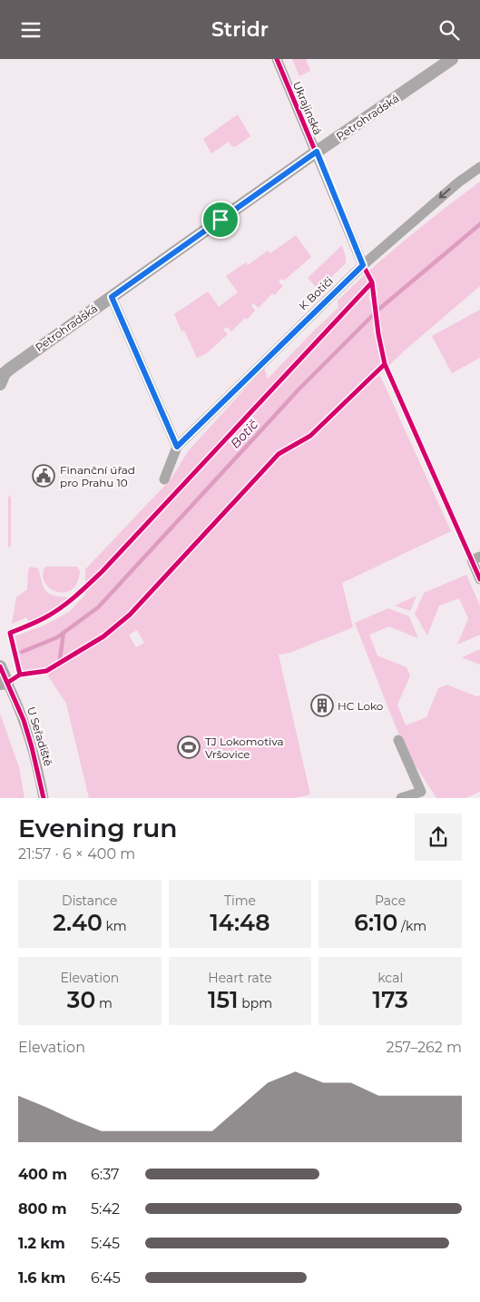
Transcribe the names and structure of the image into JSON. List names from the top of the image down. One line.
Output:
{"streets":{"street":["Ukrajinská","Petrohradská","K Botiči","U Seřadiště"]},"crossings":[["Ukrajinská","Petrohradská"],["Ukrajinská","K Botiči"]],"water":["Botič"],"places":{"public building":["Finanční úřad pro Prahu 10"],"building":["HC Loko"],"sports":["TJ Lokomotiva Vršovice"]},"page":{"header":"Stridr","heading":["Evening run","21:57 · 6 × 400 m"],"stats":[["Distance","2.40 km"],["Time","14:48"],["Pace","6:10 /km"],["Elevation","30 m"],["Heart rate","151 bpm"],["kcal","173"]],"chart":["Elevation","257–262 m"],"list":[{"name":"400 m","note":"6:37"},{"name":"800 m","note":"5:42"},{"name":"1.2 km","note":"5:45"},{"name":"1.6 km","note":"6:45"}]}}
